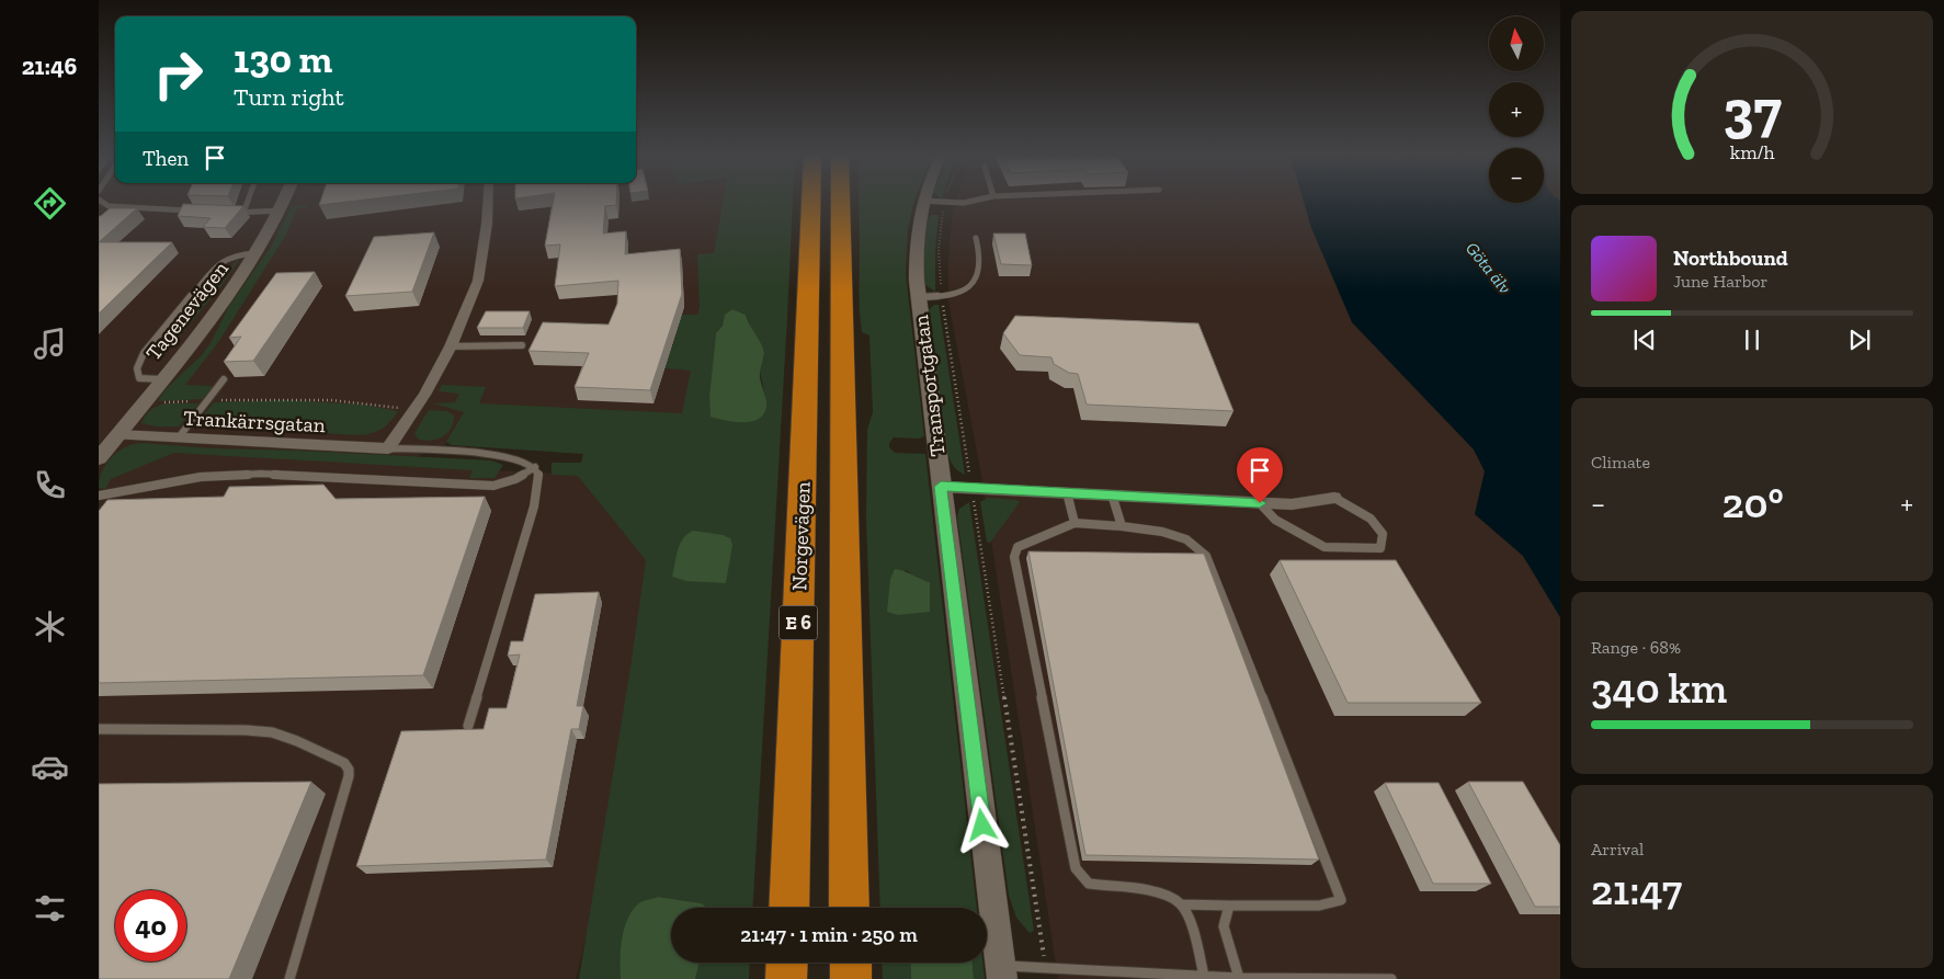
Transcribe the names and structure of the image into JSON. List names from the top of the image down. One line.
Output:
{"streets":{"highway":["Norgevägen","E 6"],"street":["Tagenevägen","Transportgatan","Trankärrsgatan"]},"crossings":[["Tagenevägen","Trankärrsgatan"]],"water":["Göta älv"],"north":"top","page":{"tabs":"21:46","map_buttons":["+","−"],"turn":["130 m","Turn right"],"then":"Then","song":["Northbound","June Harbor"],"tile":["Climate",["Range · 68%","340 km"],["Arrival","21:47"]],"heat":["−","20°","+"],"limit":"40","trip":"21:47 · 1 min · 250 m","gauge":["37","km/h"]}}
